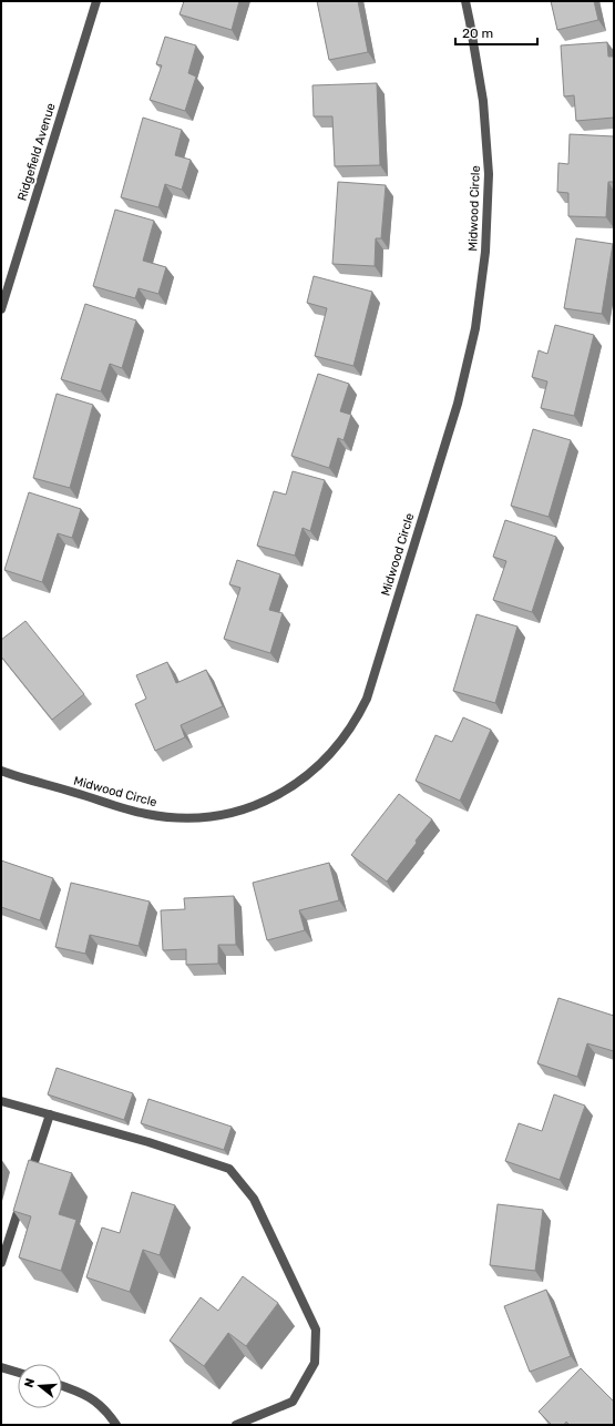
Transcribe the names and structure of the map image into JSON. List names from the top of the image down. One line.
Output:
{"streets":{"street":["Ridgefield Avenue","Midwood Circle"]},"scale_bar":"20 m","north":"left"}
